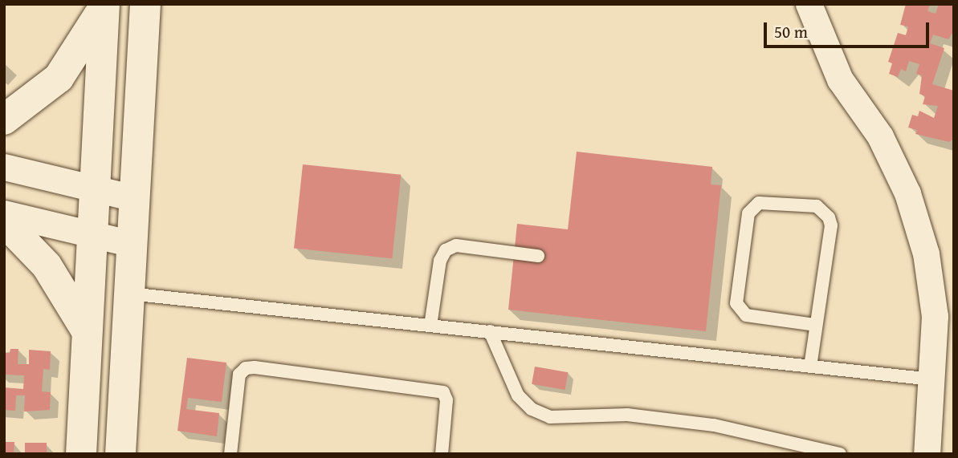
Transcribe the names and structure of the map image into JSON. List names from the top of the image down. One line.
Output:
{"scale_bar":"50 m"}
